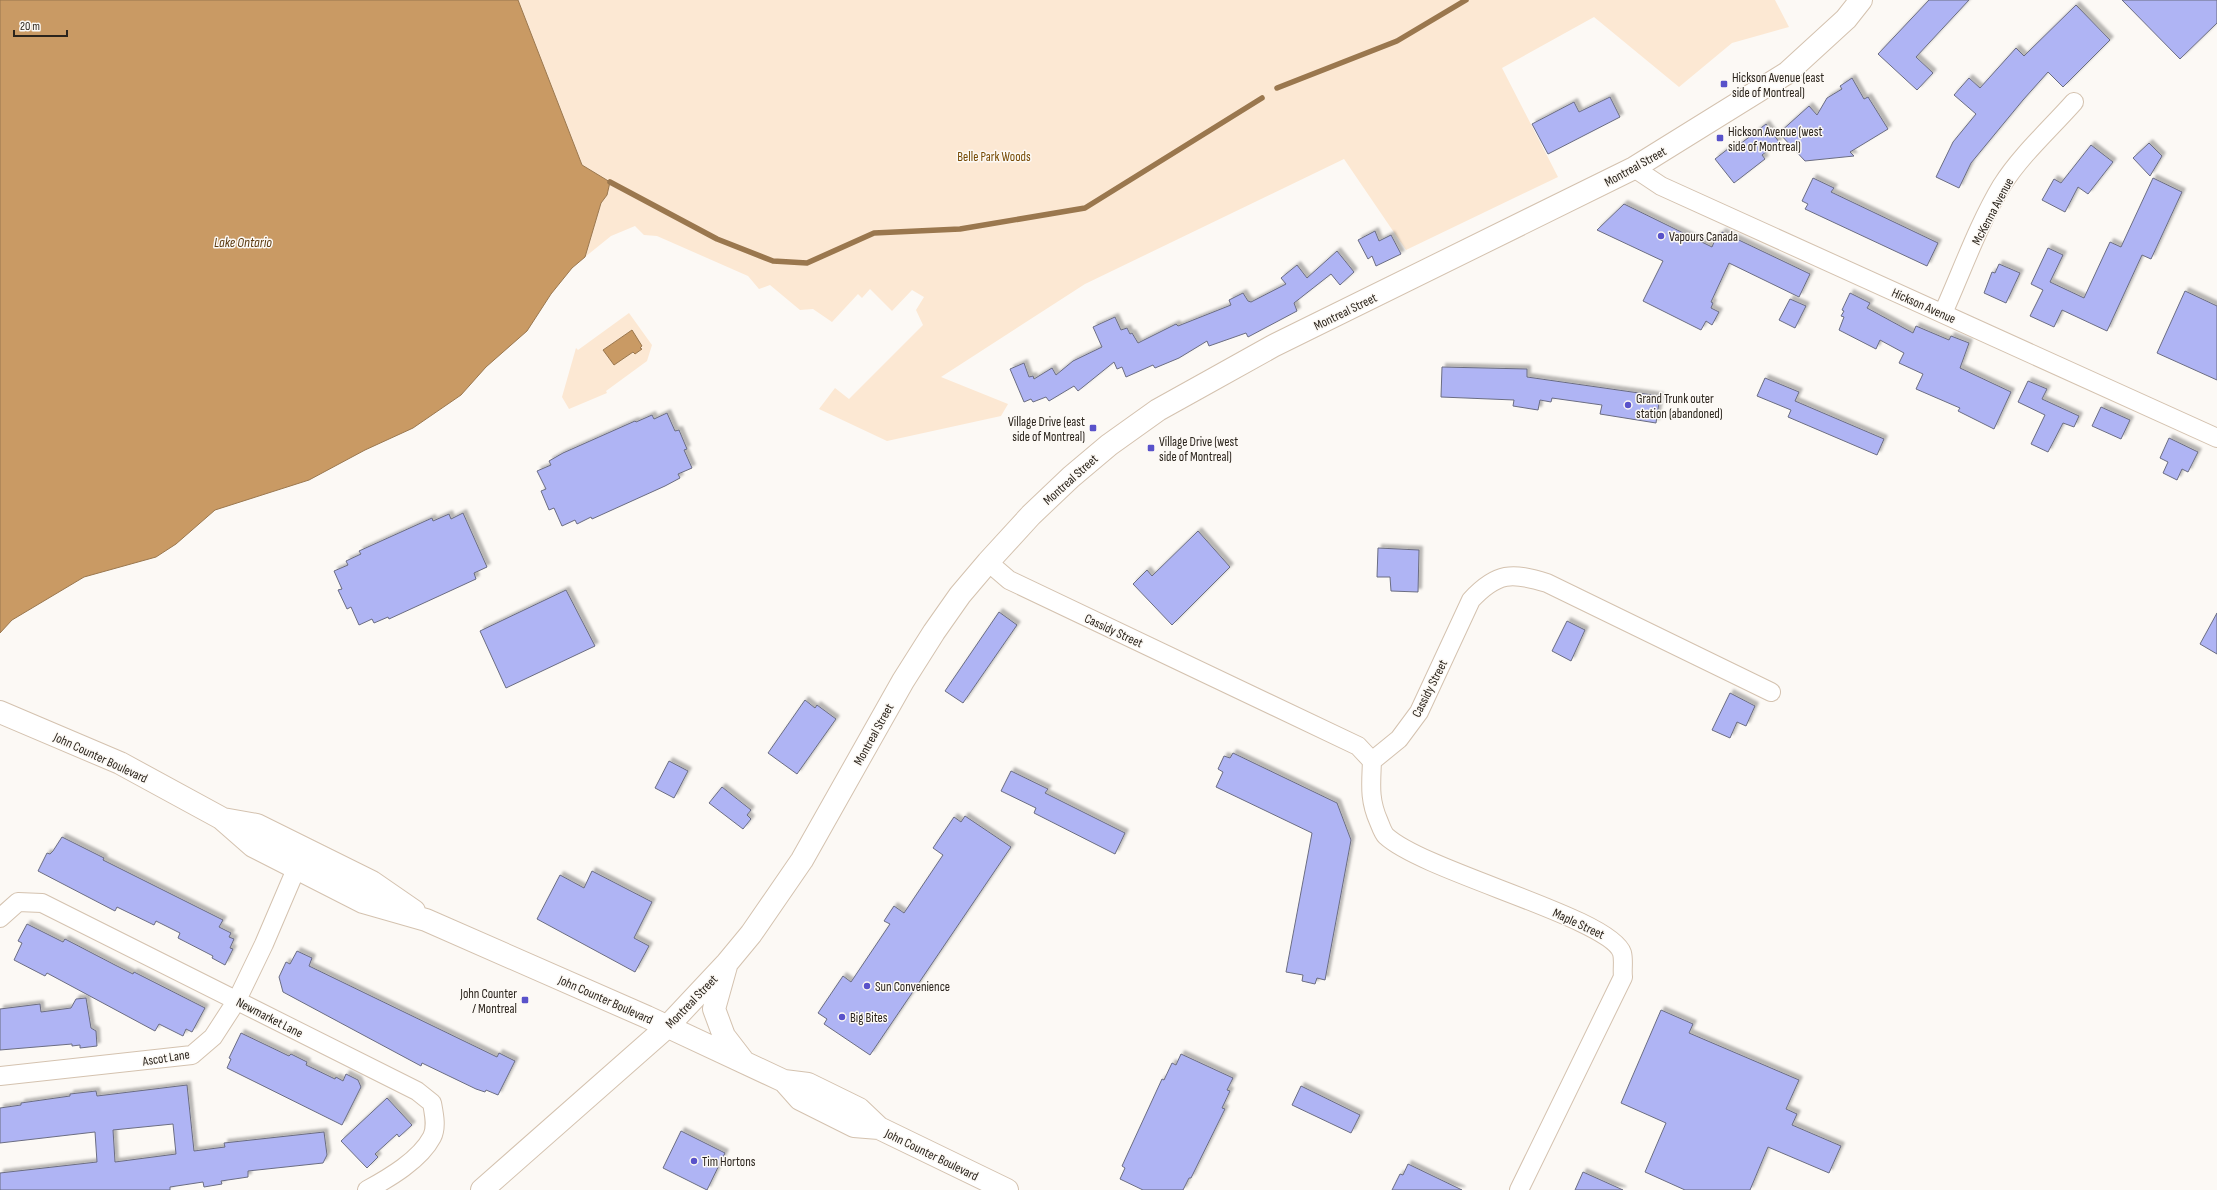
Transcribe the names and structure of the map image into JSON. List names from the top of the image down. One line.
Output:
{"streets":{"main road":["Montreal Street","John Counter Boulevard"],"street":["McKenna Avenue","Hickson Avenue","Cassidy Street","Maple Street","Newmarket Lane","Ascot Lane"]},"crossings":[["Montreal Street","Hickson Avenue"],["Montreal Street","Cassidy Street"],["Montreal Street","John Counter Boulevard"],["McKenna Avenue","Hickson Avenue"],["Cassidy Street","Maple Street"],["John Counter Boulevard","Ascot Lane"],["Newmarket Lane","Ascot Lane"]],"water":["Lake Ontario"],"parks":["Belle Park Woods"],"places":{"transit":["Hickson Avenue (east side of Montreal)","Hickson Avenue (west side of Montreal)","Village Drive (east side of Montreal)","Village Drive (west side of Montreal)","John Counter / Montreal"],"other":["Vapours Canada","Grand Trunk outer station (abandoned)","Sun Convenience","Big Bites","Tim Hortons"]},"scale_bar":"20 m"}
